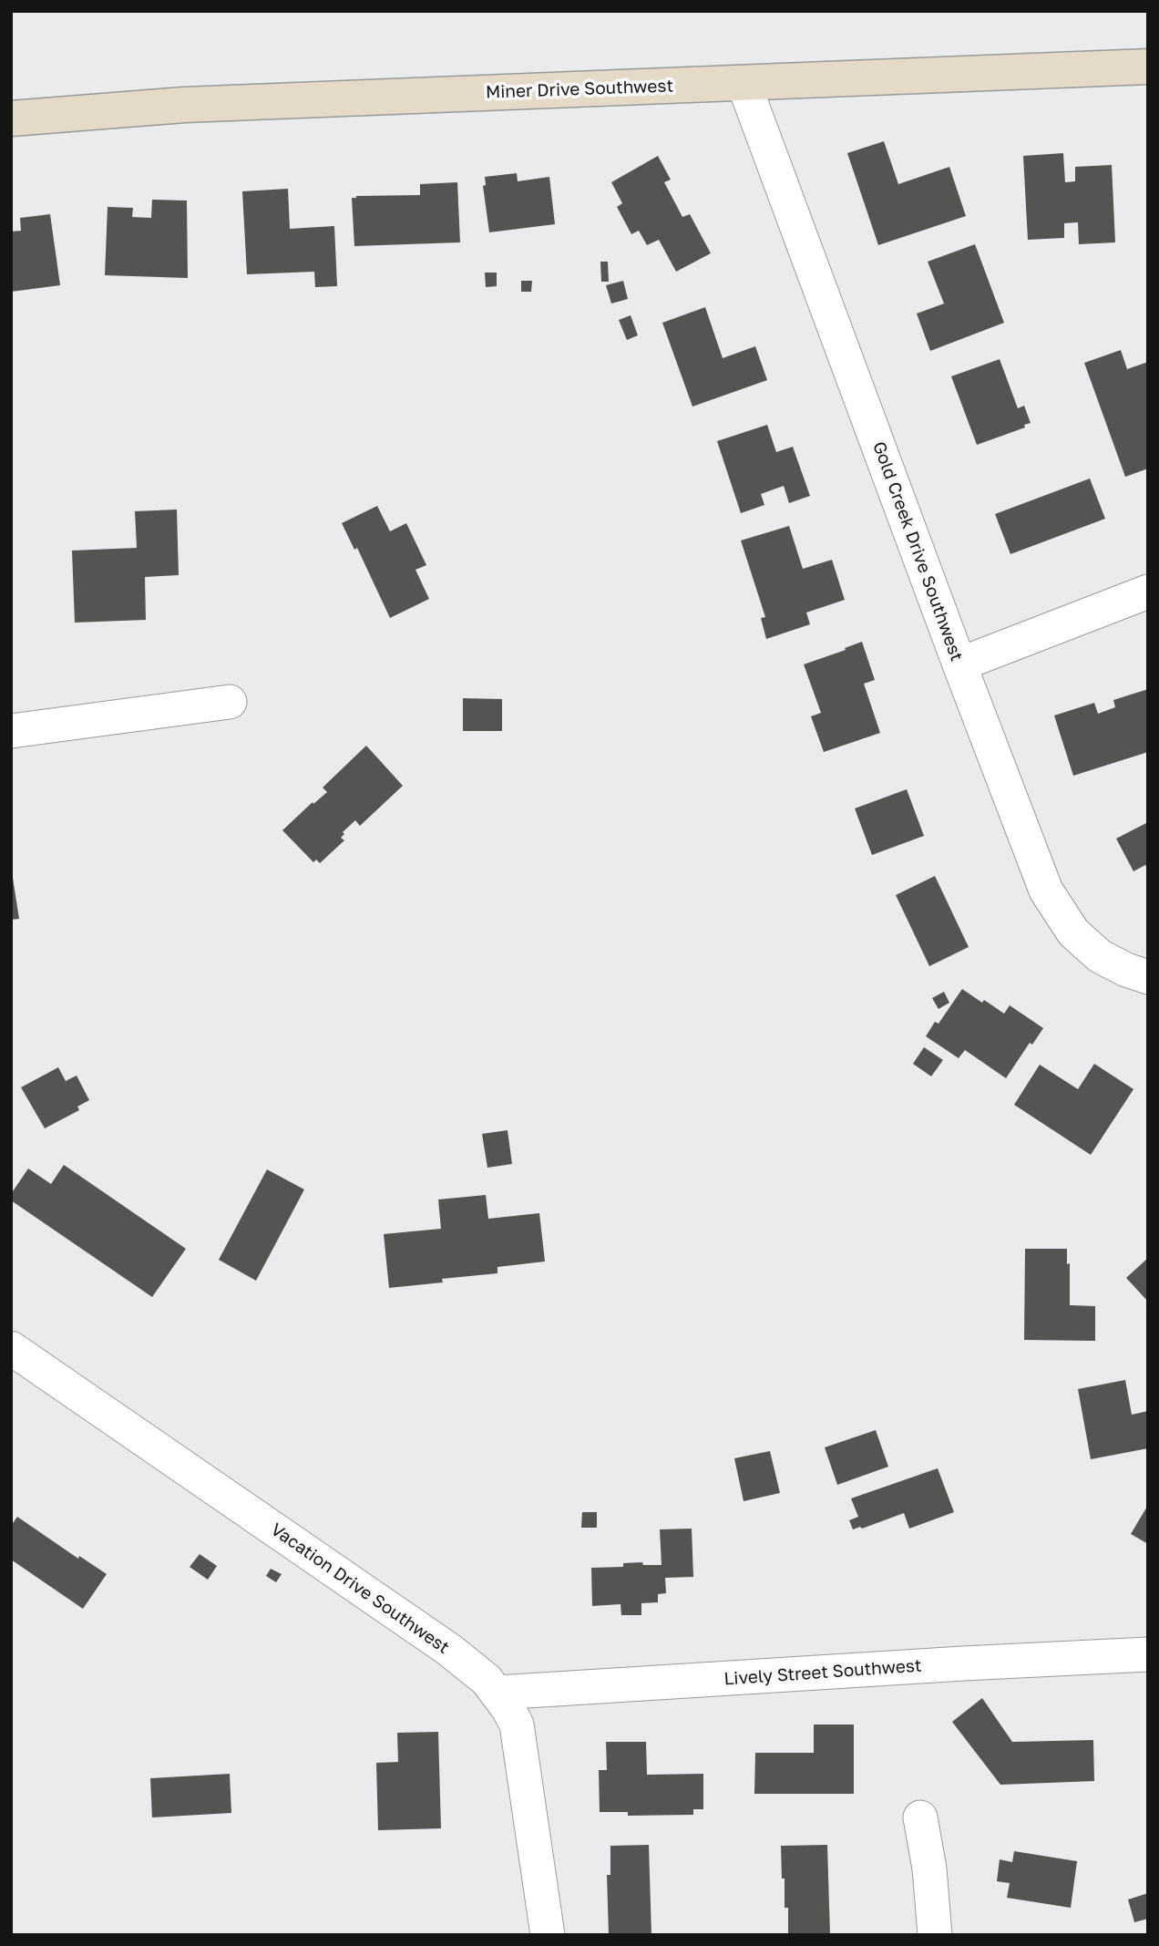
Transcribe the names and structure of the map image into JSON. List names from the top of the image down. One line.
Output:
{"streets":{"street":["Miner Drive Southwest","Gold Creek Drive Southwest","Vacation Drive Southwest","Lively Street Southwest"]},"crossings":[["Miner Drive Southwest","Gold Creek Drive Southwest"],["Vacation Drive Southwest","Lively Street Southwest"]]}
